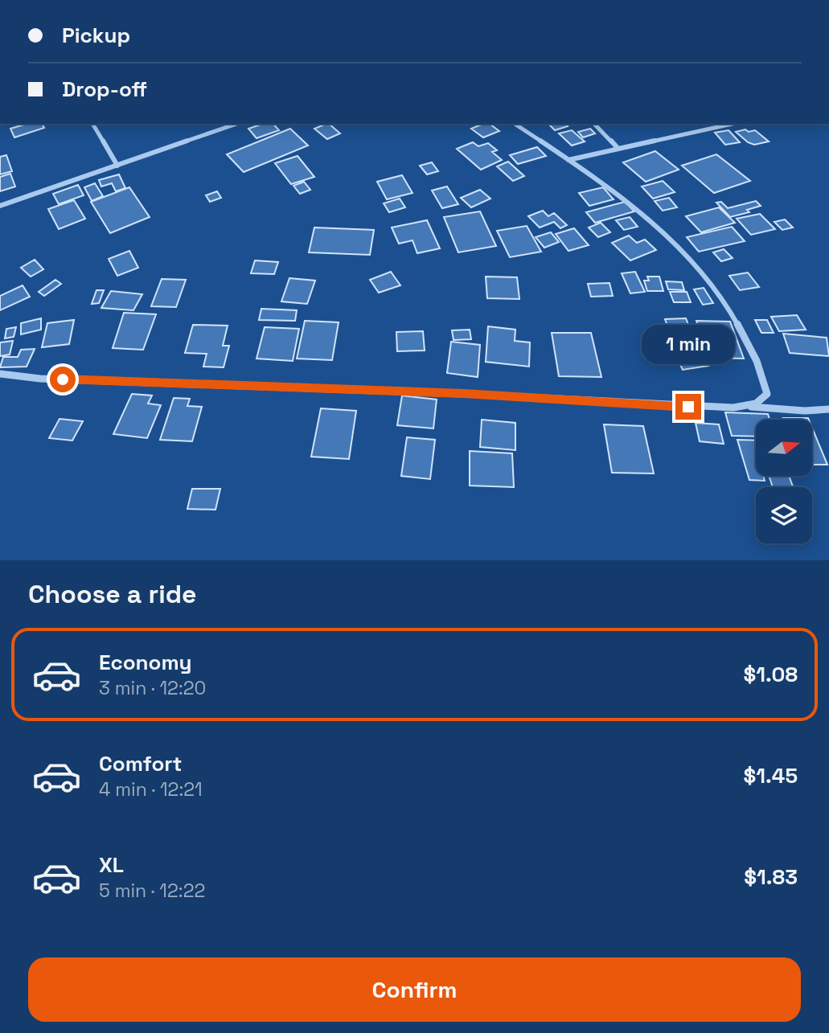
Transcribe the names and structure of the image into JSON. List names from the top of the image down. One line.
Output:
{"north":"right","page":{"banner":["Pickup","Drop-off"],"bubble":"1 min","heading":"Choose a ride","list":[{"name":"Economy","note":"3 min · 12:20","value":"$1.08"},{"name":"Comfort","note":"4 min · 12:21","value":"$1.45"},{"name":"XL","note":"5 min · 12:22","value":"$1.83"}],"buttons":"Confirm"}}
